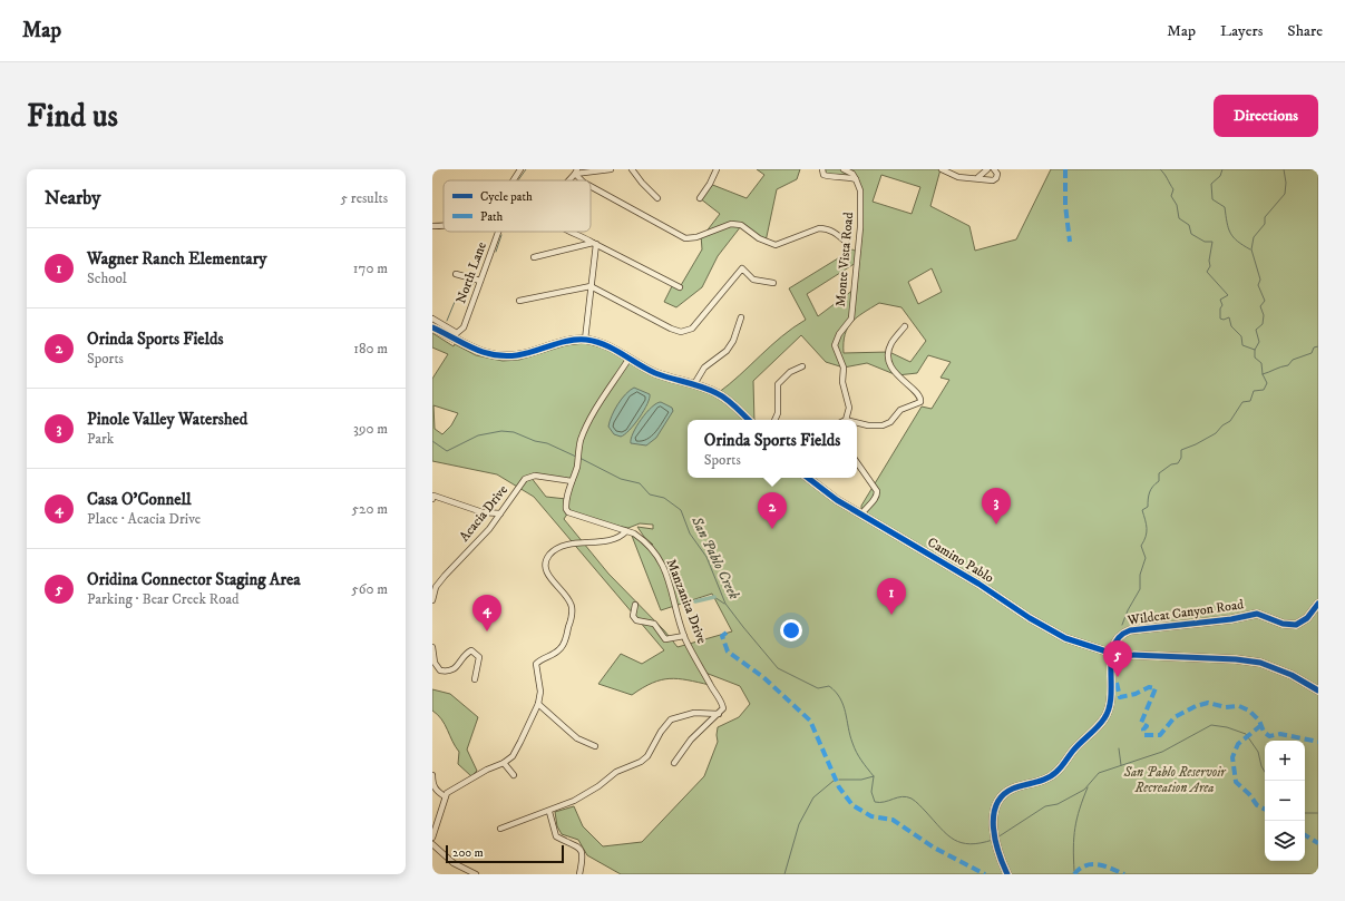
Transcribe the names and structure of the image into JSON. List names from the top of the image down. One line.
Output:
{"streets":{"main road":["Camino Pablo"],"street":["Monte Vista Road","North Lane","Acacia Drive","Manzanita Drive","Wildcat Canyon Road"]},"crossings":[["Acacia Drive","Manzanita Drive"],["Camino Pablo","Wildcat Canyon Road"]],"water":["San Pablo Creek"],"parks":["San Pablo Reservoir Recreation Area"],"legend":["Cycle path","Path"],"scale_bar":"200 m","page":{"header":"Map","nav":["Map","Layers","Share"],"buttons":"Directions","title":"Find us","heading":["Nearby","5 results"],"list":[{"mark":"1","name":"Wagner Ranch Elementary","note":"School","value":"170 m"},{"mark":"2","name":"Orinda Sports Fields","note":"Sports","value":"180 m"},{"mark":"3","name":"Pinole Valley Watershed","note":"Park","value":"390 m"},{"mark":"4","name":"Casa O'Connell","note":"Place · Acacia Drive","value":"520 m"},{"mark":"5","name":"Oridina Connector Staging Area","note":"Parking · Bear Creek Road","value":"560 m"}],"popup":["Orinda Sports Fields","Sports"],"pins":["3","2","1","4","5"],"map_buttons":["+","−"],"scale":"200 m"}}
